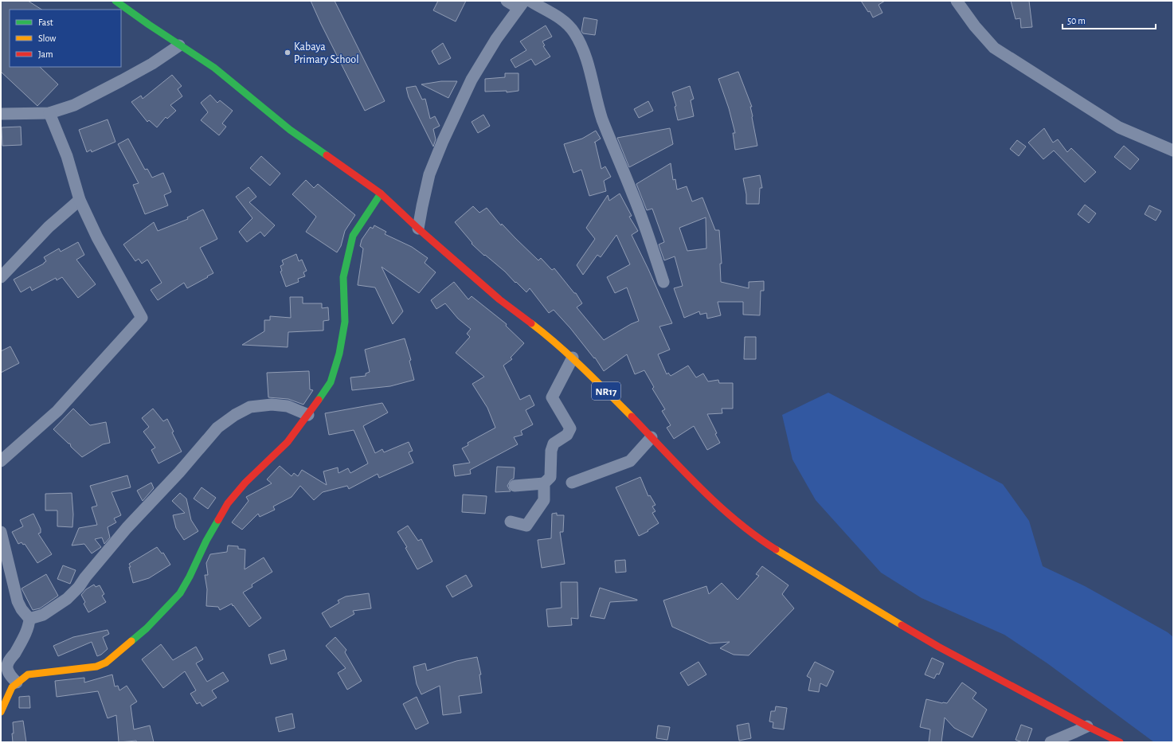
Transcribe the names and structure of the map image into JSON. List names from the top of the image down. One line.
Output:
{"streets":{"main road":["NR17"]},"places":["Kabaya Primary School"],"legend":["Fast","Slow","Jam"],"scale_bar":"50 m"}
